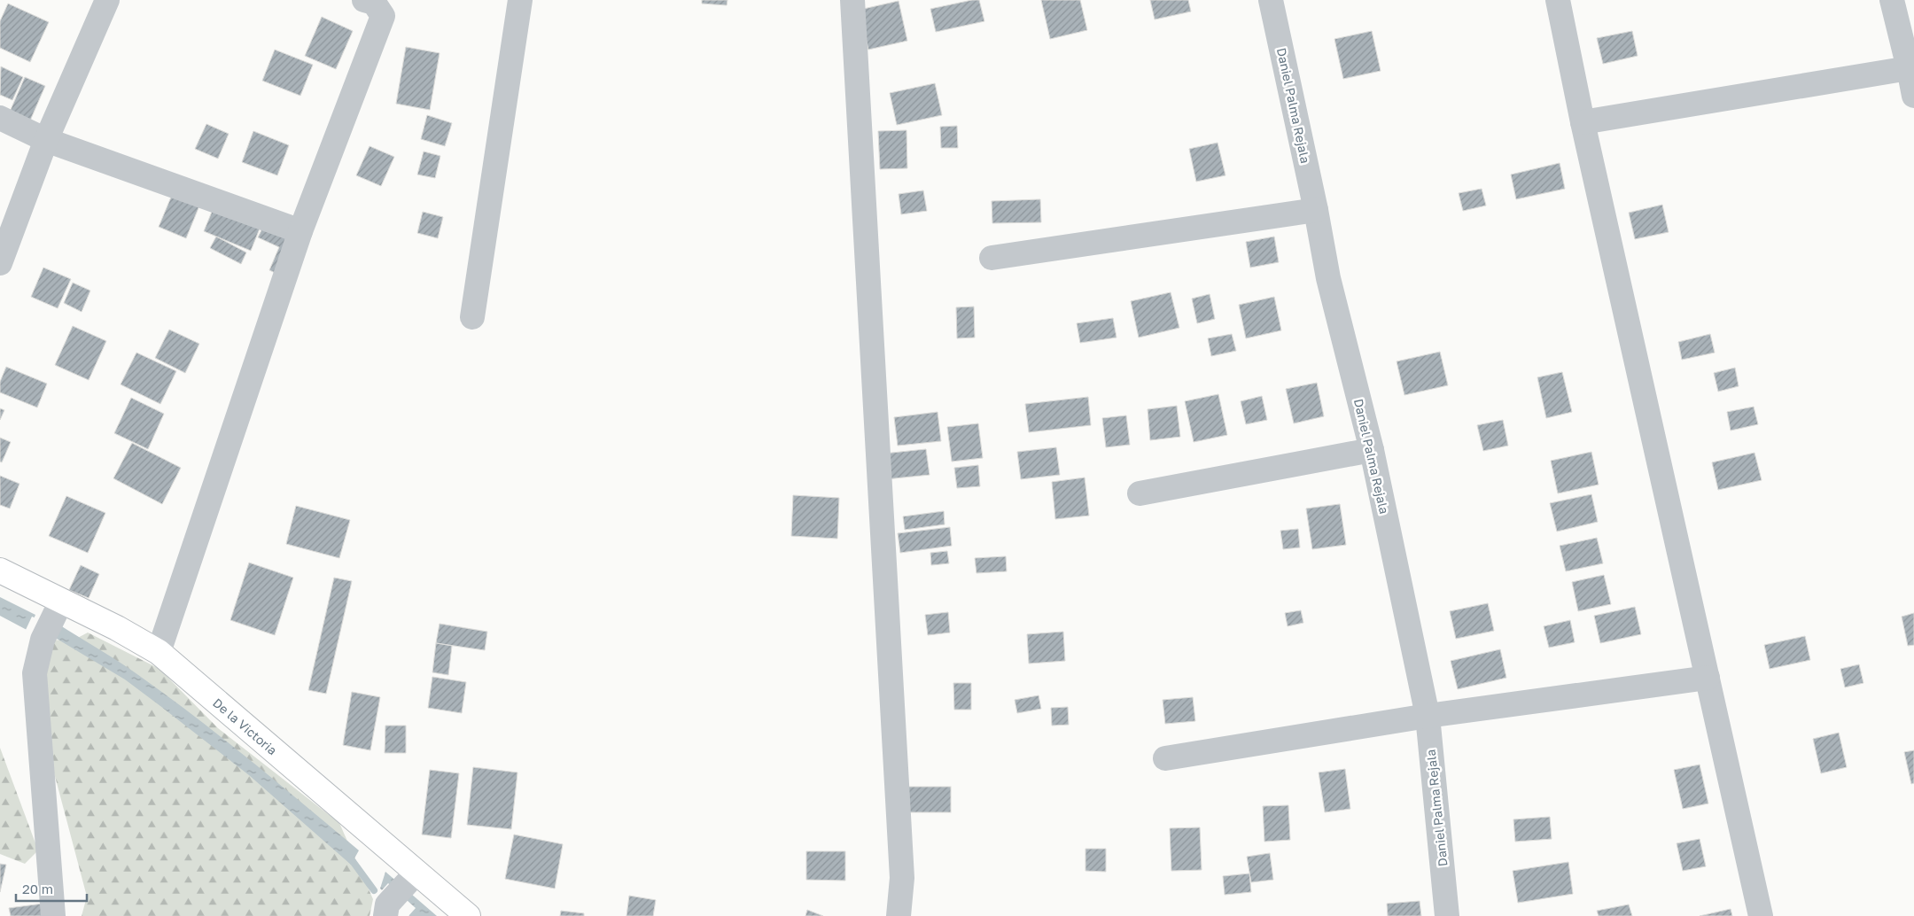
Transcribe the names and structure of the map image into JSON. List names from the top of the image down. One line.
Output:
{"streets":{"main road":["De la Victoria"],"street":["Daniel Palma Rejala"]},"scale_bar":"20 m"}
